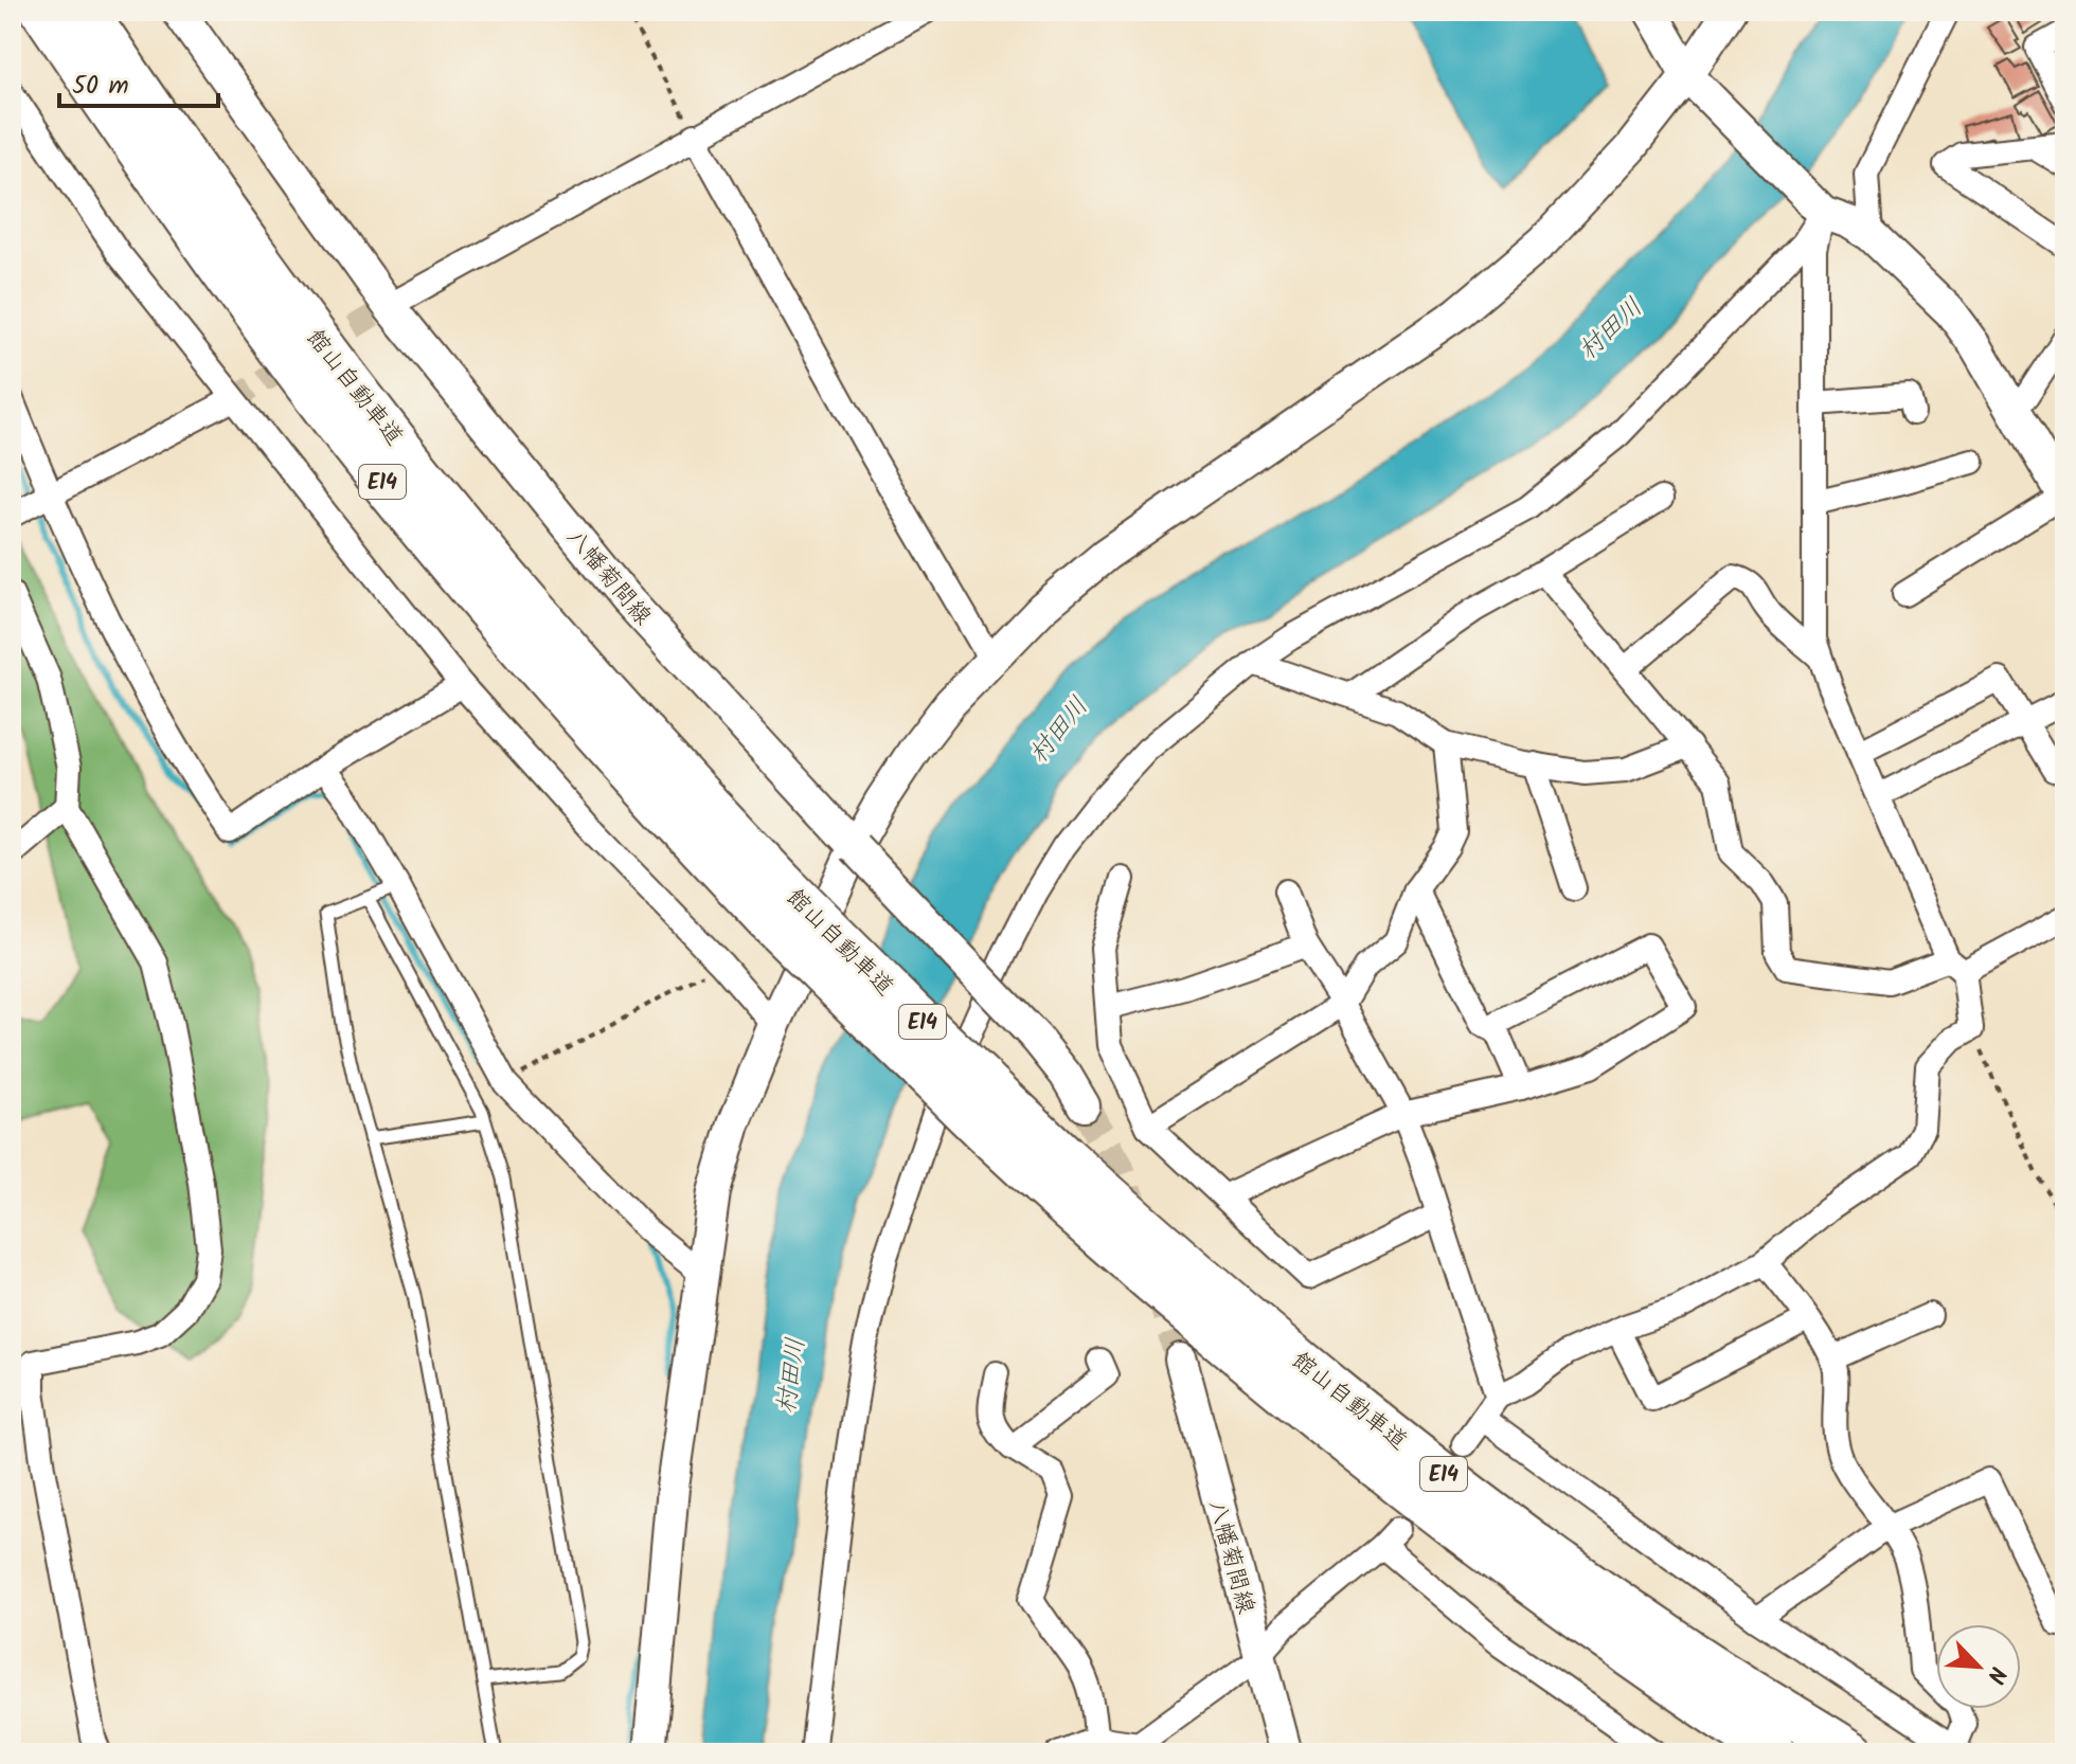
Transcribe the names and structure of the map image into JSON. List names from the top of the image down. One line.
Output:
{"streets":{"highway":["館山自動車道","E14"],"street":["八幡菊間線"]},"water":["村田川"],"scale_bar":"50 m","north":"bottom right"}
